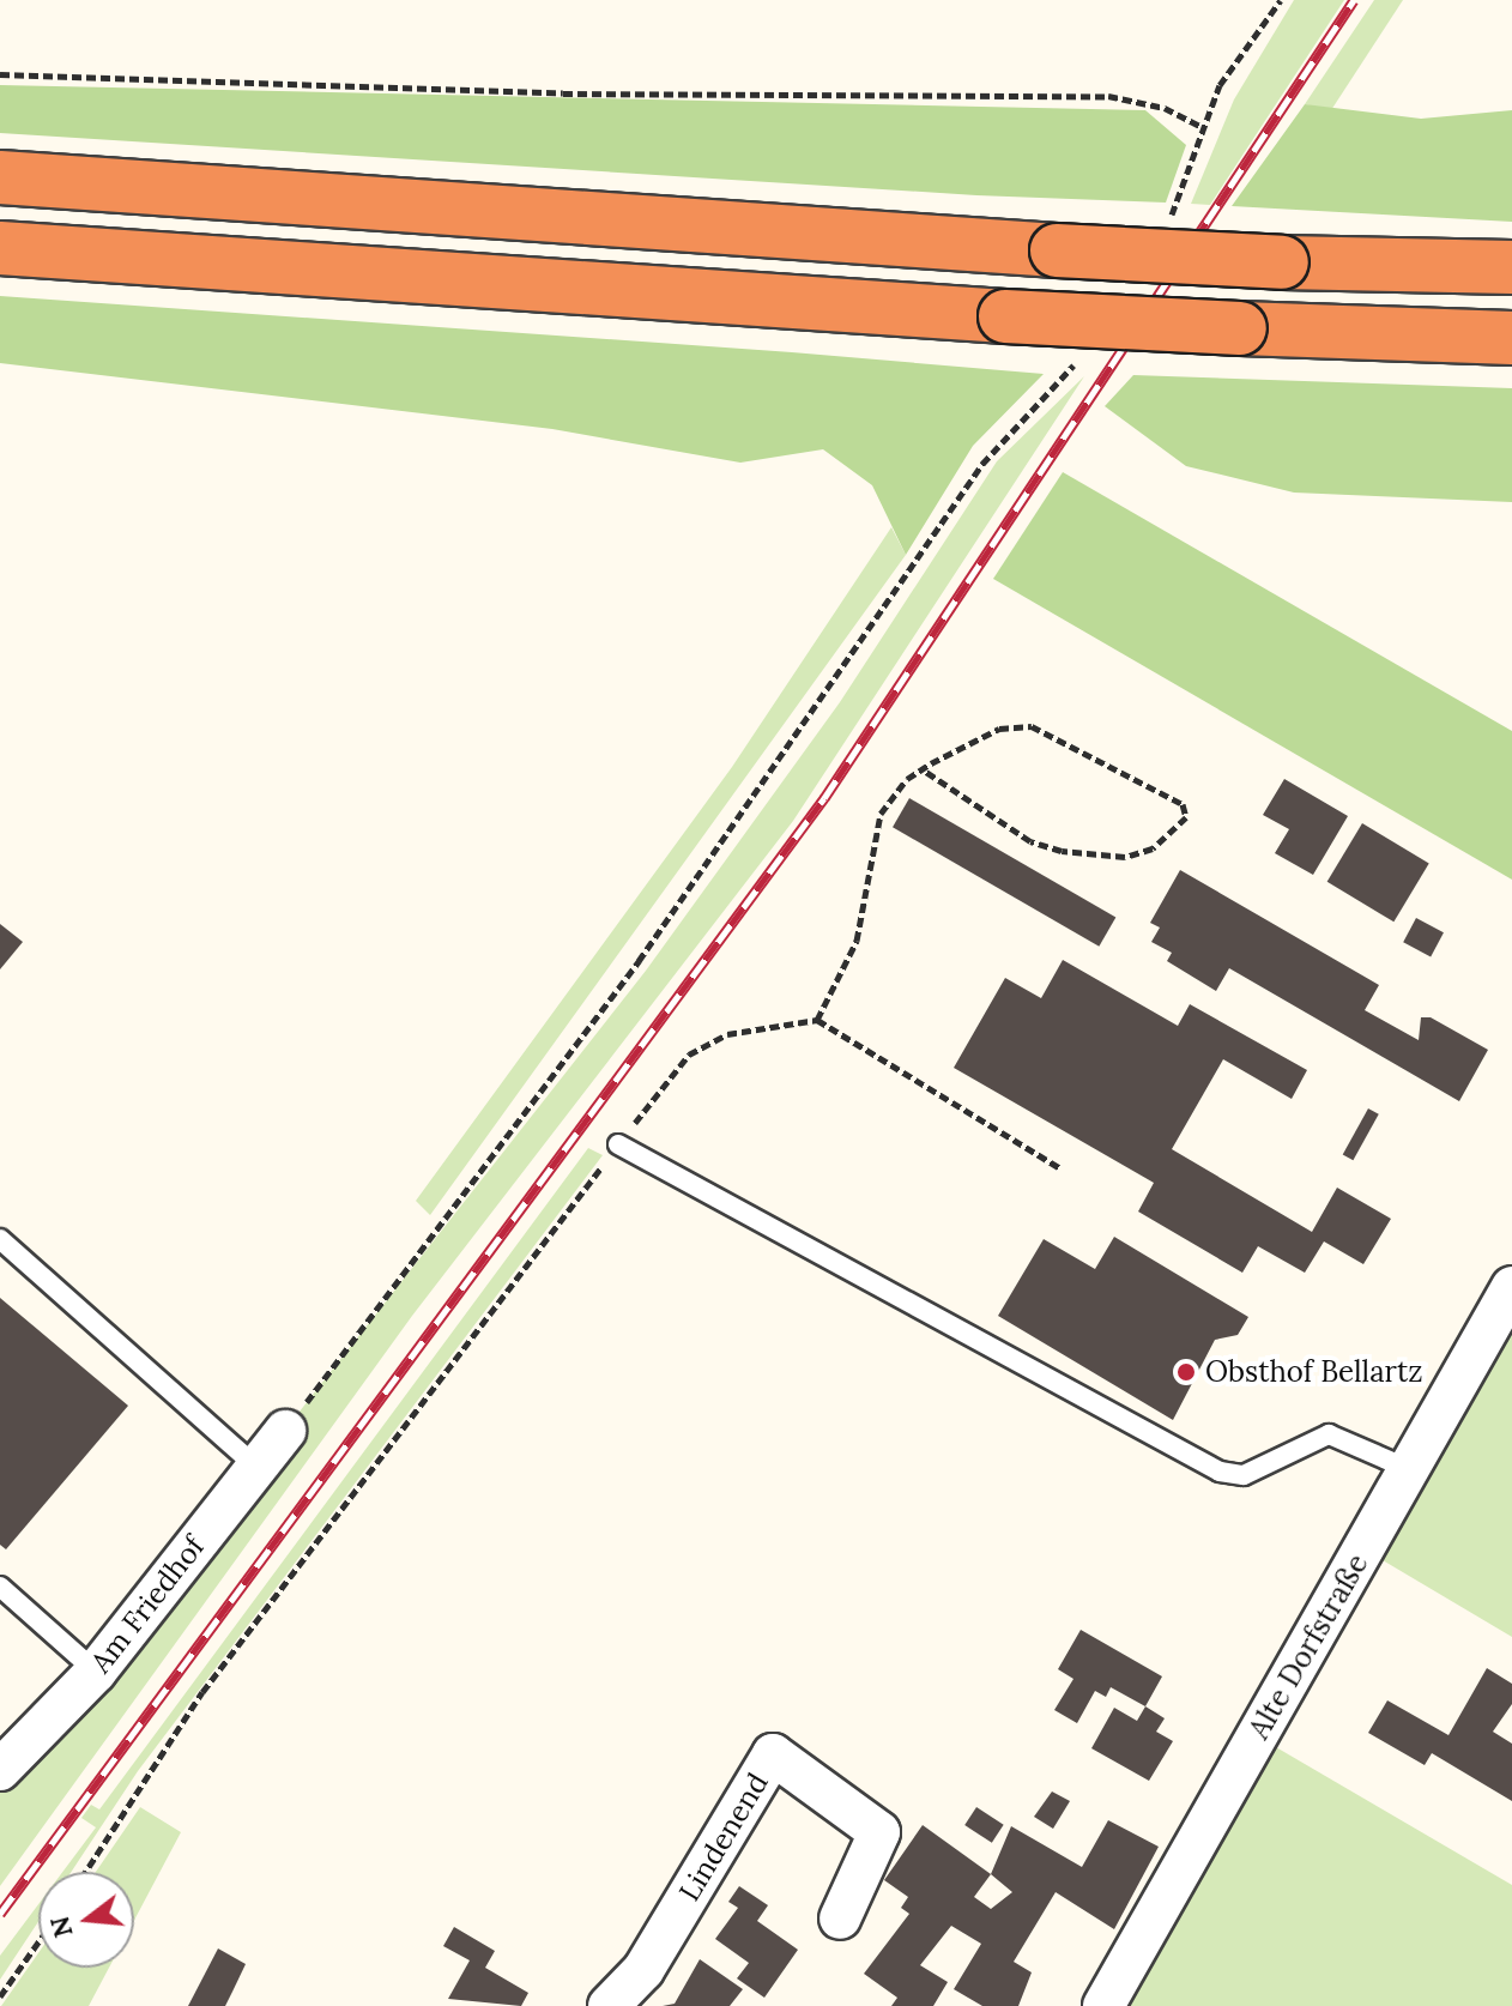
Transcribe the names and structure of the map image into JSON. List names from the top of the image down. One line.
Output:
{"streets":{"street":["Am Friedhof","Alte Dorfstraße","Lindenend"]},"places":["Obsthof Bellartz"],"north":"left"}
